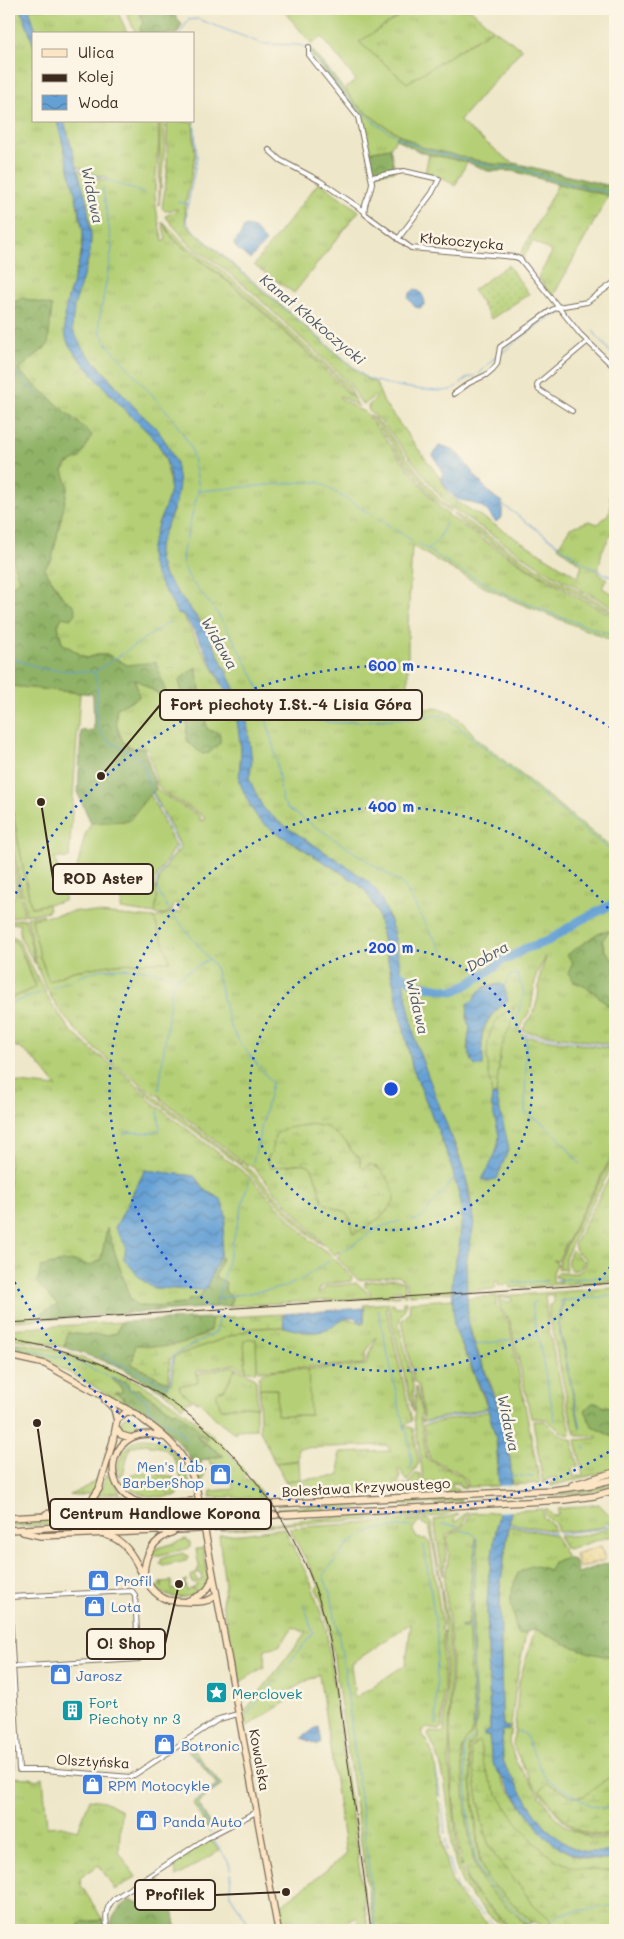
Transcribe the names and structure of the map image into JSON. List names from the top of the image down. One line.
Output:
{"streets":{"main road":["Bolesława Krzywoustego","Kowalska"],"street":["Kłokoczycka","Olsztyńska"]},"crossings":[["Kowalska","Olsztyńska"]],"water":["Widawa","Kanał Kłokoczycki","Dobra"],"places":{"other":["Fort piechoty I.St.-4 Lisia Góra","ROD Aster","Centrum Handlowe Korona","O! Shop","Profilek"],"shop":["Men's Lab BarberShop","Profil","Lota","Jarosz","Botronic","RPM Motocykle","Panda Auto"],"place":["Merclovek"],"building":["Fort Piechoty nr 3"]},"legend":["Ulica","Kolej","Woda"],"rings":["600 m","400 m","200 m"]}
